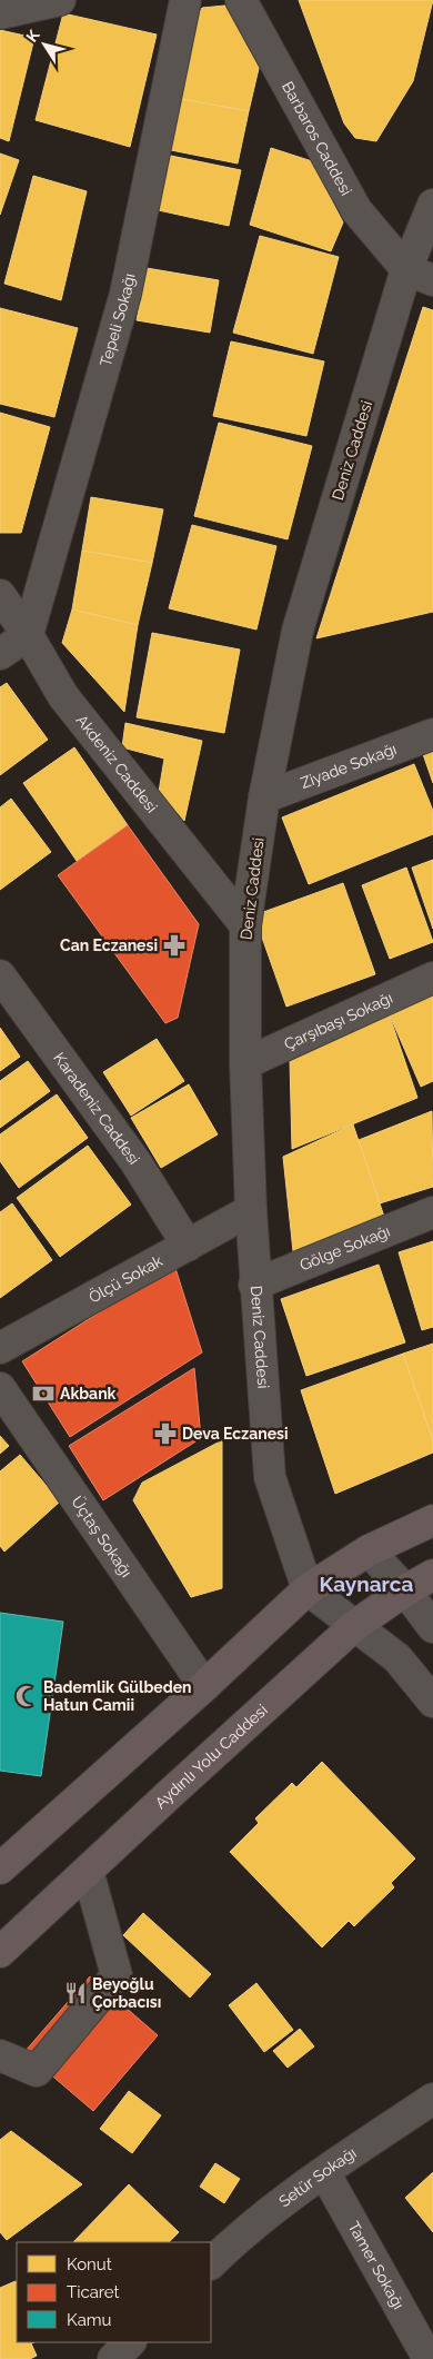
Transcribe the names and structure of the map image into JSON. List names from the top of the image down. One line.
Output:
{"streets":{"main road":["Aydınlı Yolu Caddesi"],"street":["Barbaros Caddesi","Tepeli Sokağı","Deniz Caddesi","Akdeniz Caddesi","Ziyade Sokağı","Çarşıbaşı Sokağı","Karadeniz Caddesi","Gölge Sokağı","Ölçü Sokak","Üçtaş Sokağı","Setür Sokağı","Tamer Sokağı"]},"crossings":[["Barbaros Caddesi","Deniz Caddesi"],["Tepeli Sokağı","Akdeniz Caddesi"],["Deniz Caddesi","Akdeniz Caddesi"],["Deniz Caddesi","Ziyade Sokağı"],["Deniz Caddesi","Çarşıbaşı Sokağı"],["Deniz Caddesi","Gölge Sokağı"],["Deniz Caddesi","Ölçü Sokak"],["Karadeniz Caddesi","Ölçü Sokak"],["Setür Sokağı","Tamer Sokağı"]],"districts":["Kaynarca"],"places":{"pharmacy":["Can Eczanesi","Deva Eczanesi"],"bank":["Akbank"],"mosque":["Bademlik Gülbeden Hatun Camii"],"restaurant":["Beyoğlu Çorbacısı"]},"legend":["Konut","Ticaret","Kamu"],"north":"top left"}
